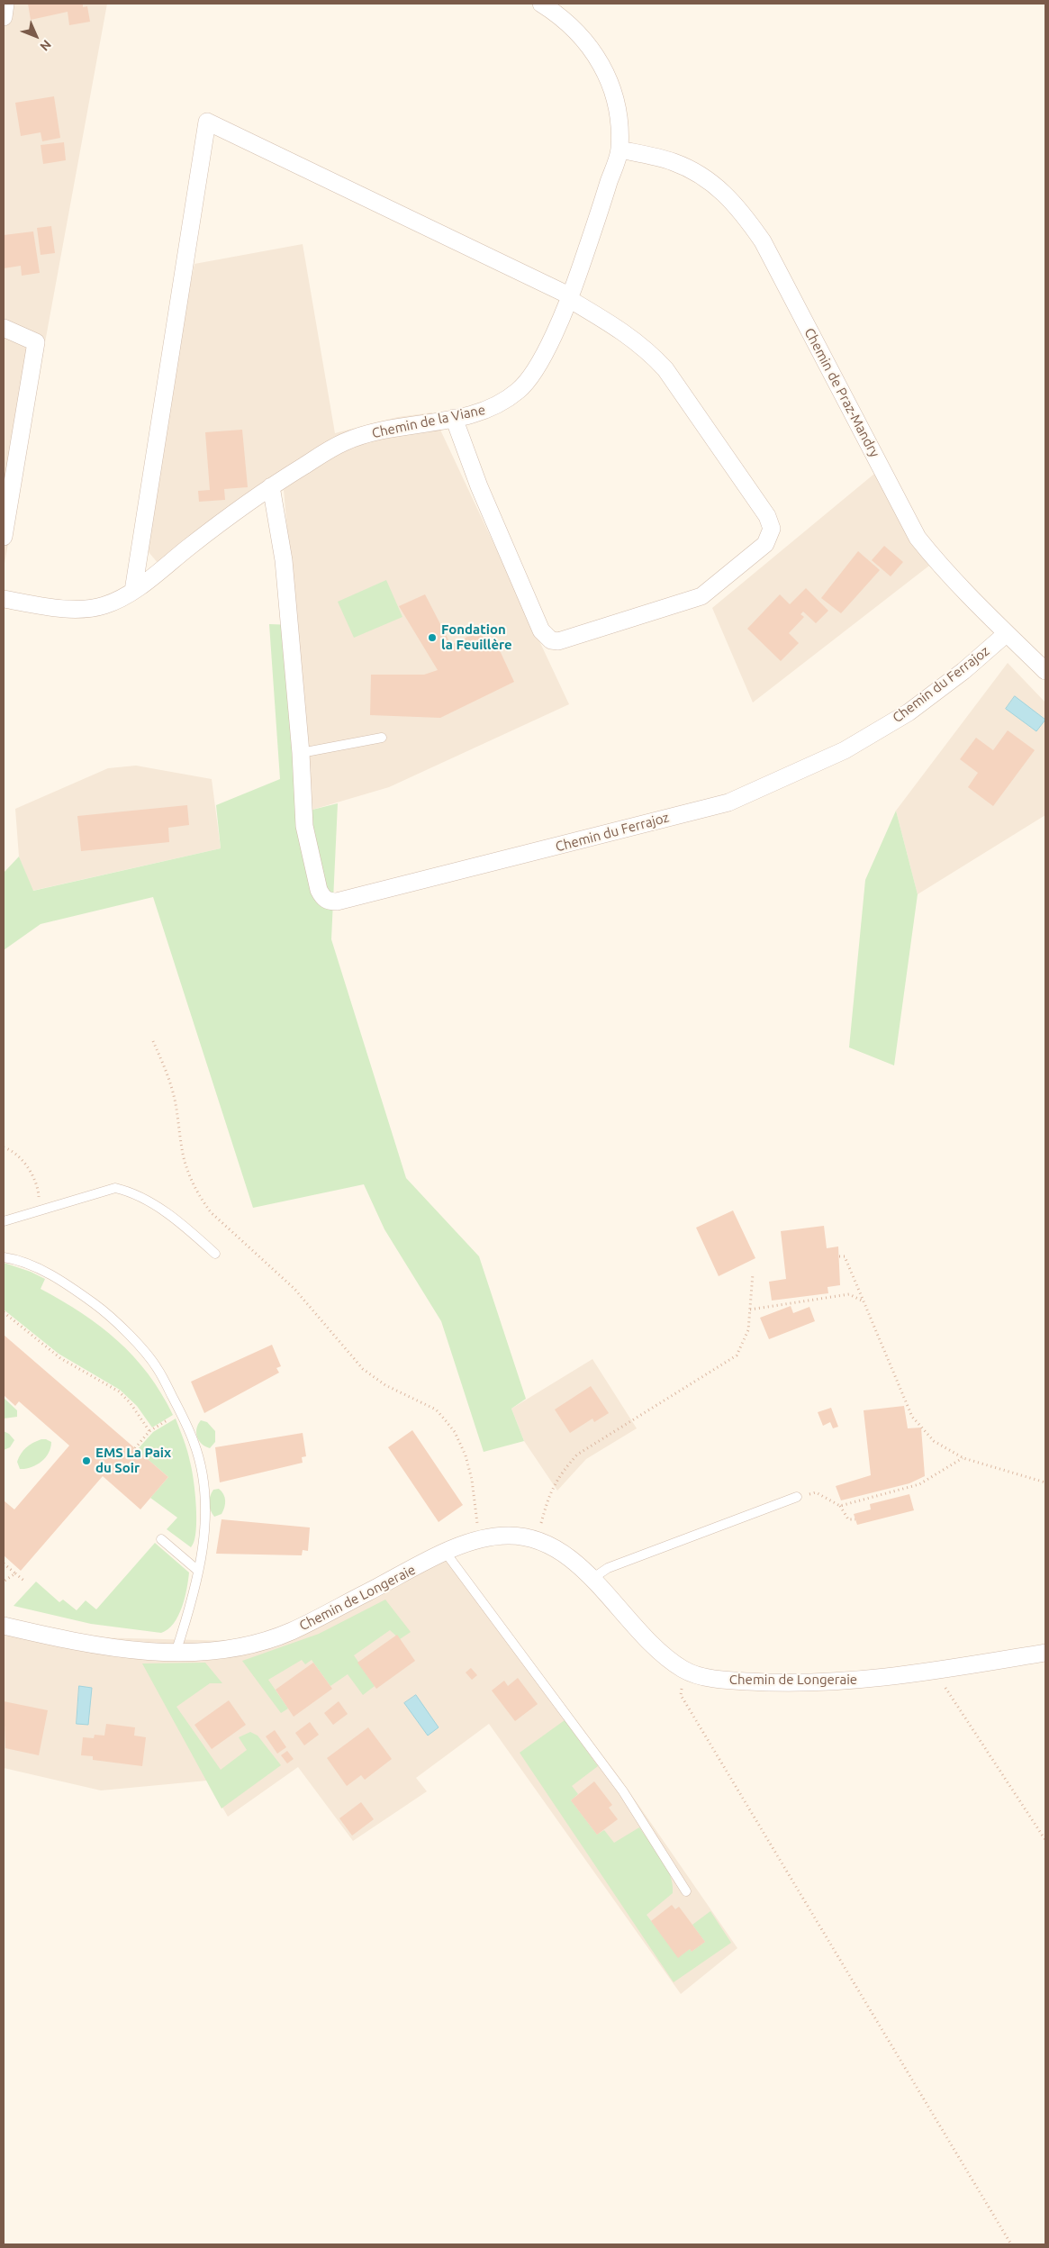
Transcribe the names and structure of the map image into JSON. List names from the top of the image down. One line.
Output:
{"streets":{"street":["Chemin de Praz-Mandry","Chemin de la Viane","Chemin du Ferrajoz","Chemin de Longeraie"]},"crossings":[["Chemin de Praz-Mandry","Chemin de la Viane"],["Chemin de Praz-Mandry","Chemin du Ferrajoz"]],"places":["Fondation la Feuillère","EMS La Paix du Soir"],"north":"bottom right"}
